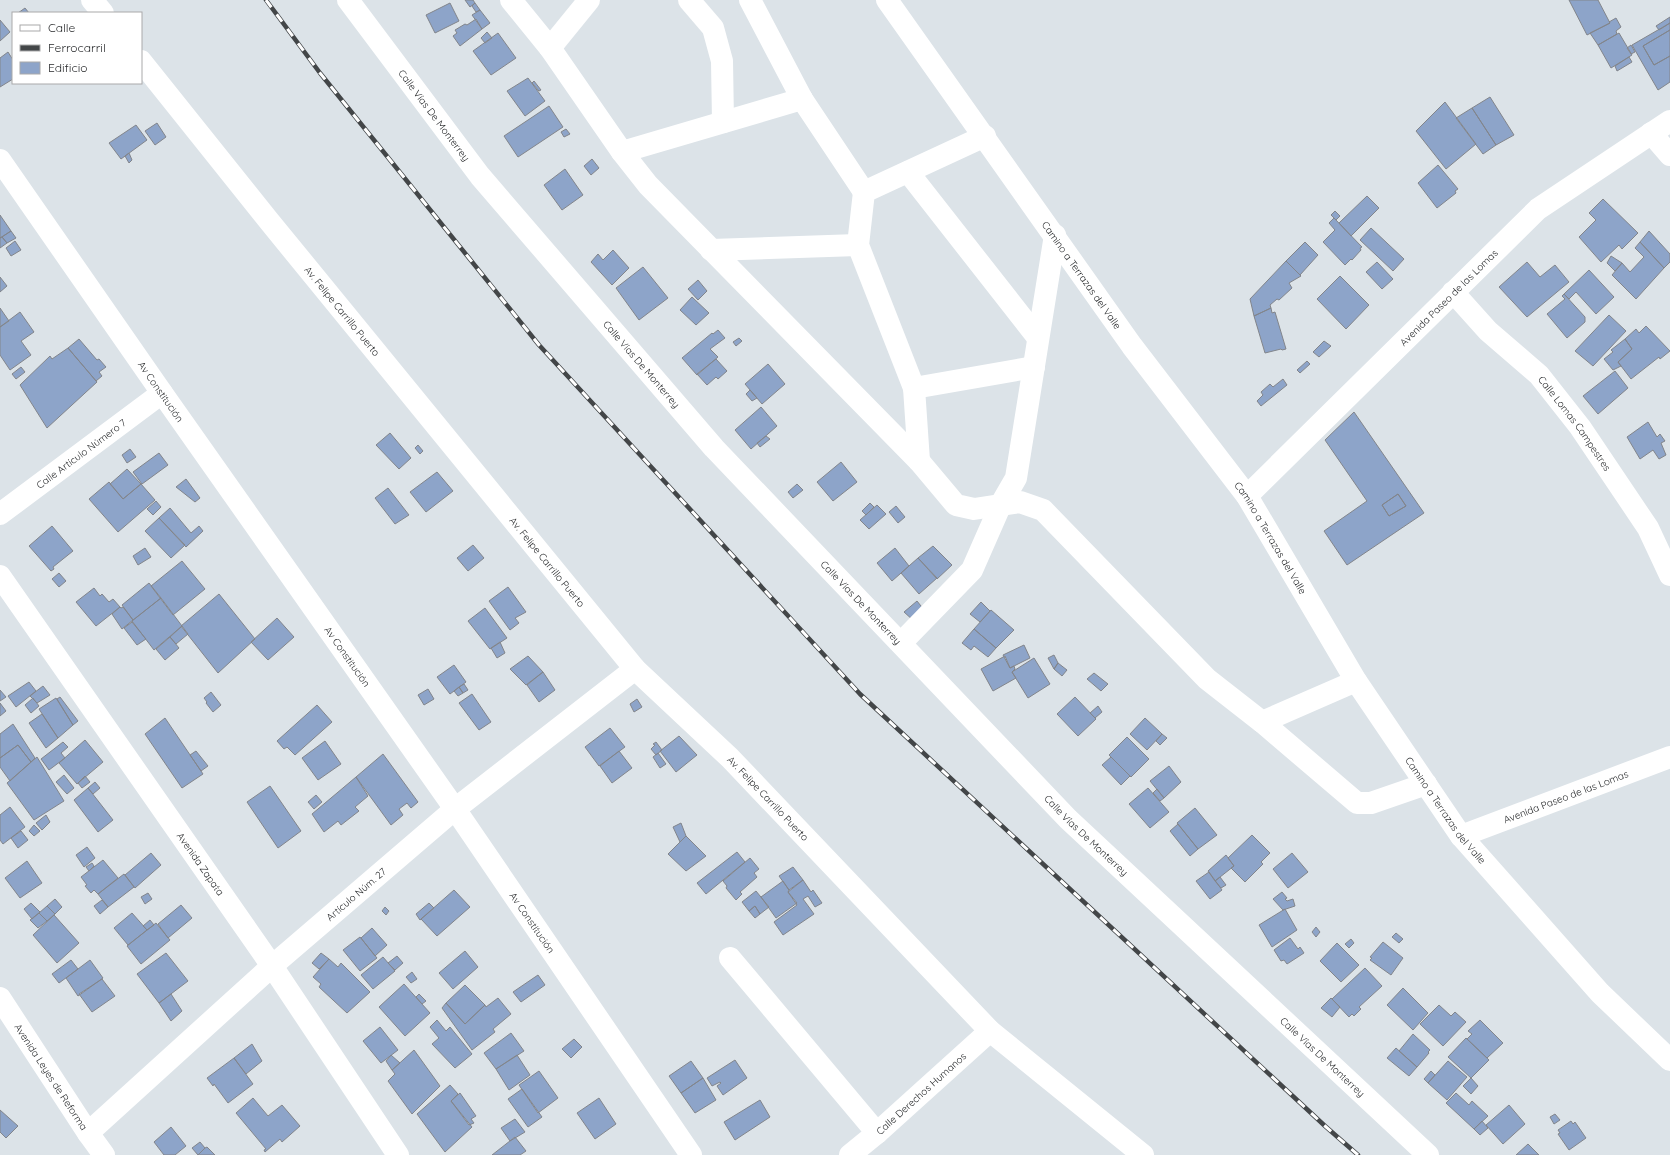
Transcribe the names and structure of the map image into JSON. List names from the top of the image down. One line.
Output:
{"streets":{"street":["Calle Vías De Monterrey","Camino a Terrazas del Valle","Avenida Paseo de las Lomas","Av. Felipe Carrillo Puerto","Av Constitución","Calle Lomas Campestres","Calle Artículo Número 7","Avenida Zapata","Artículo Núm. 27","Avenida Leyes de Reforma","Calle Derechos Humanos"]},"crossings":[["Camino a Terrazas del Valle","Avenida Paseo de las Lomas"],["Avenida Paseo de las Lomas","Calle Lomas Campestres"],["Av. Felipe Carrillo Puerto","Artículo Núm. 27"],["Av. Felipe Carrillo Puerto","Calle Derechos Humanos"],["Av Constitución","Calle Artículo Número 7"],["Av Constitución","Artículo Núm. 27"],["Avenida Zapata","Artículo Núm. 27"],["Artículo Núm. 27","Avenida Leyes de Reforma"]],"legend":["Calle","Ferrocarril","Edificio"]}
